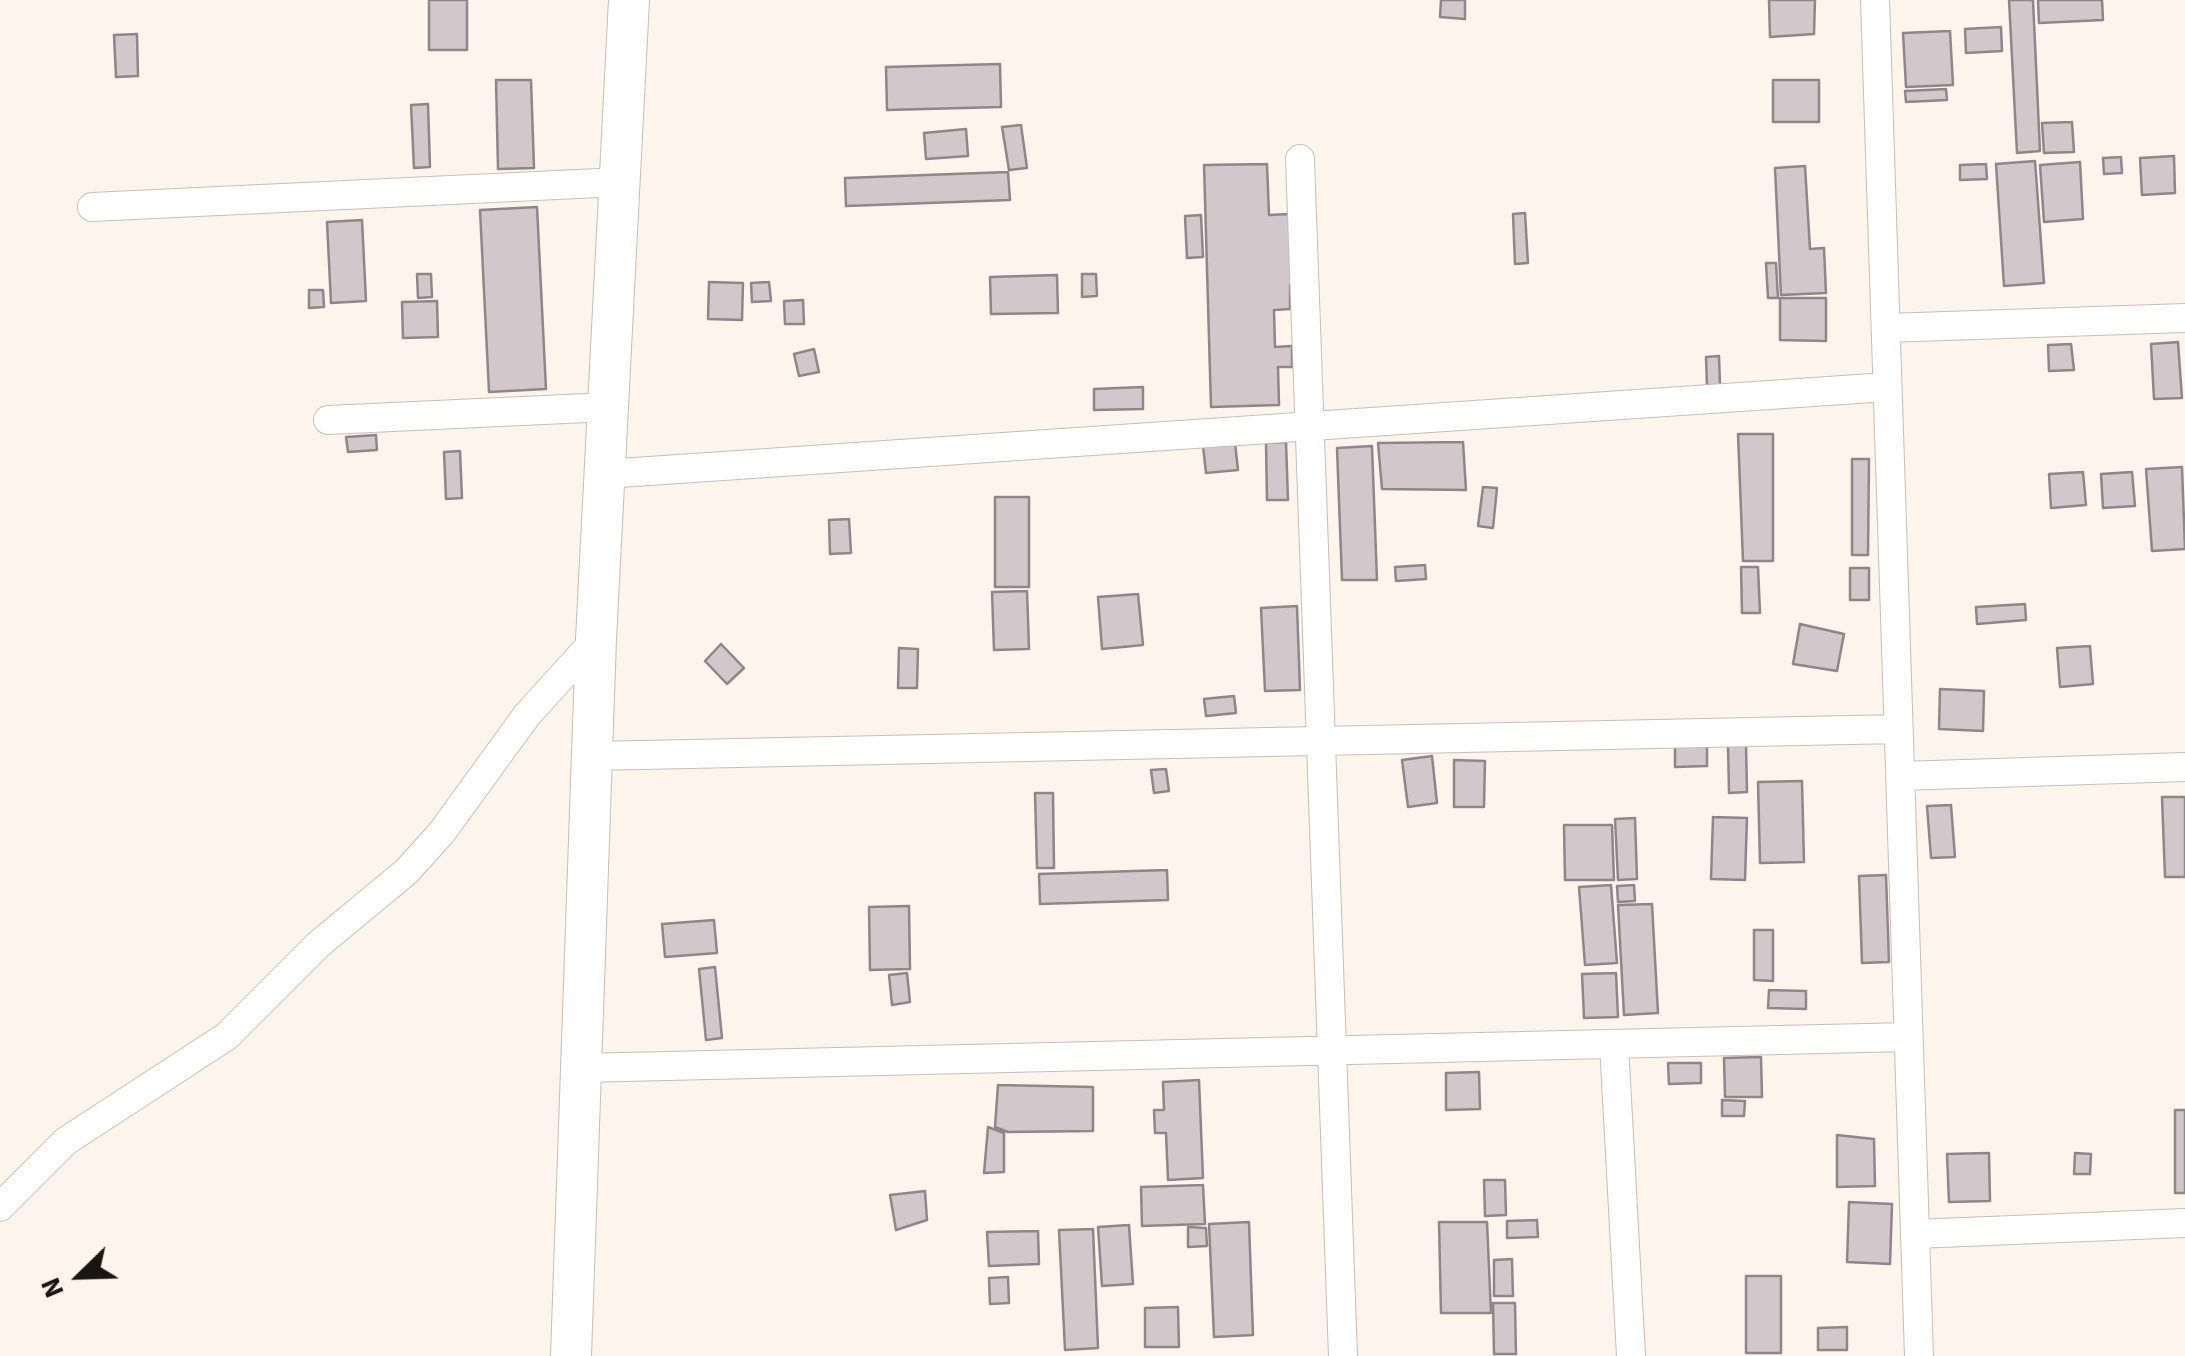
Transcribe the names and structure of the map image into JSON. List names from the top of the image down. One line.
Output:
{"north":"bottom left"}
